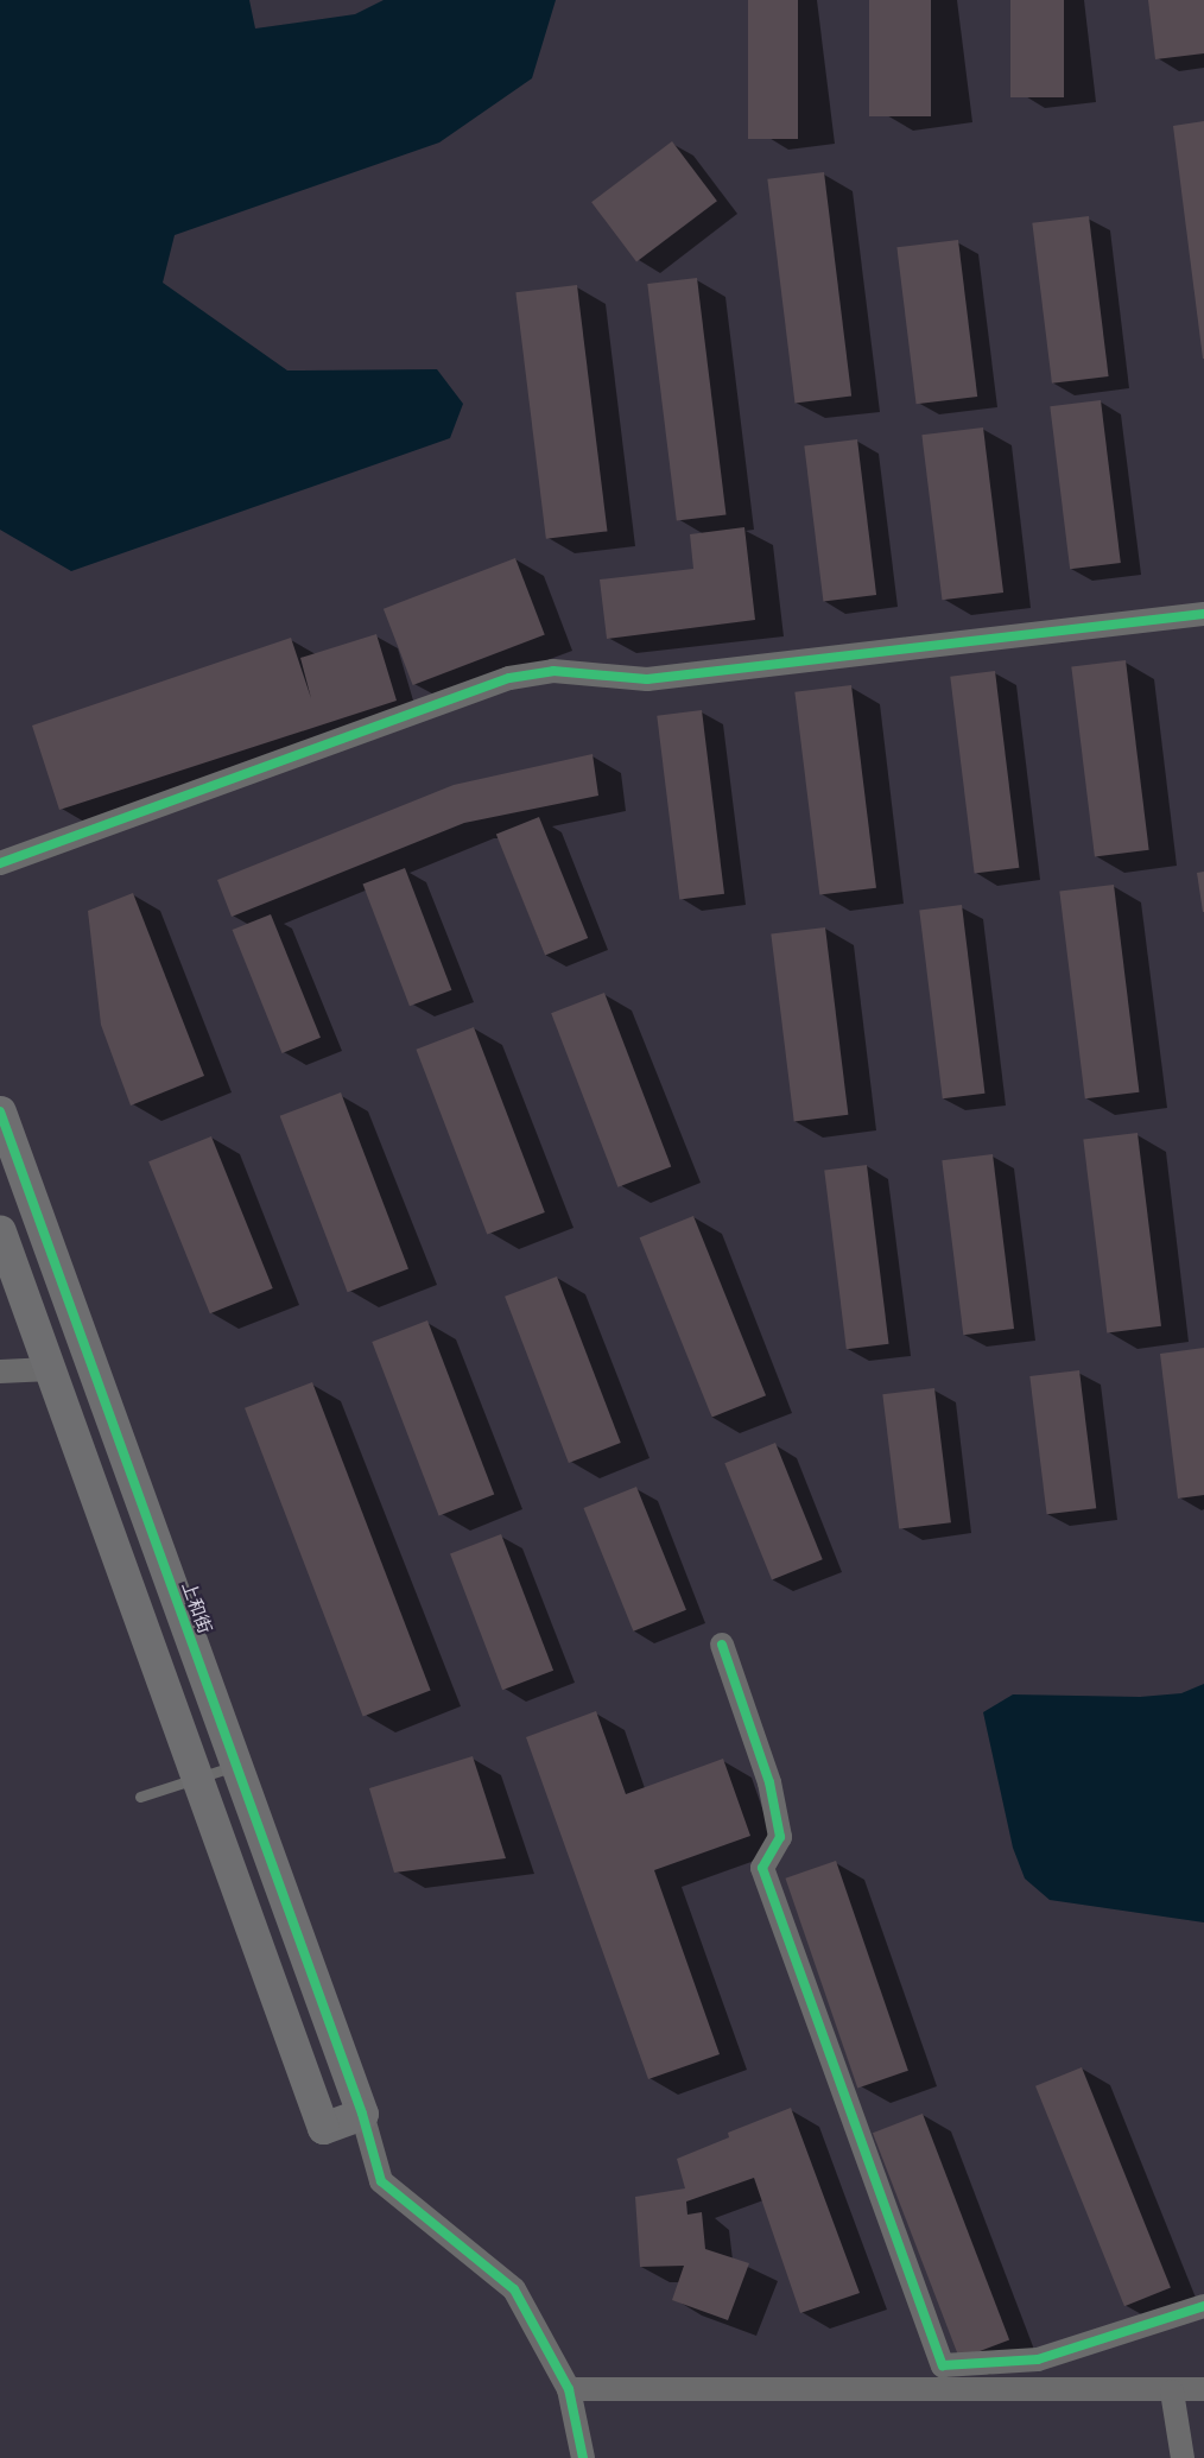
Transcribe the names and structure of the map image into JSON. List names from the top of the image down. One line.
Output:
{"streets":{"street":["上和街"]}}
